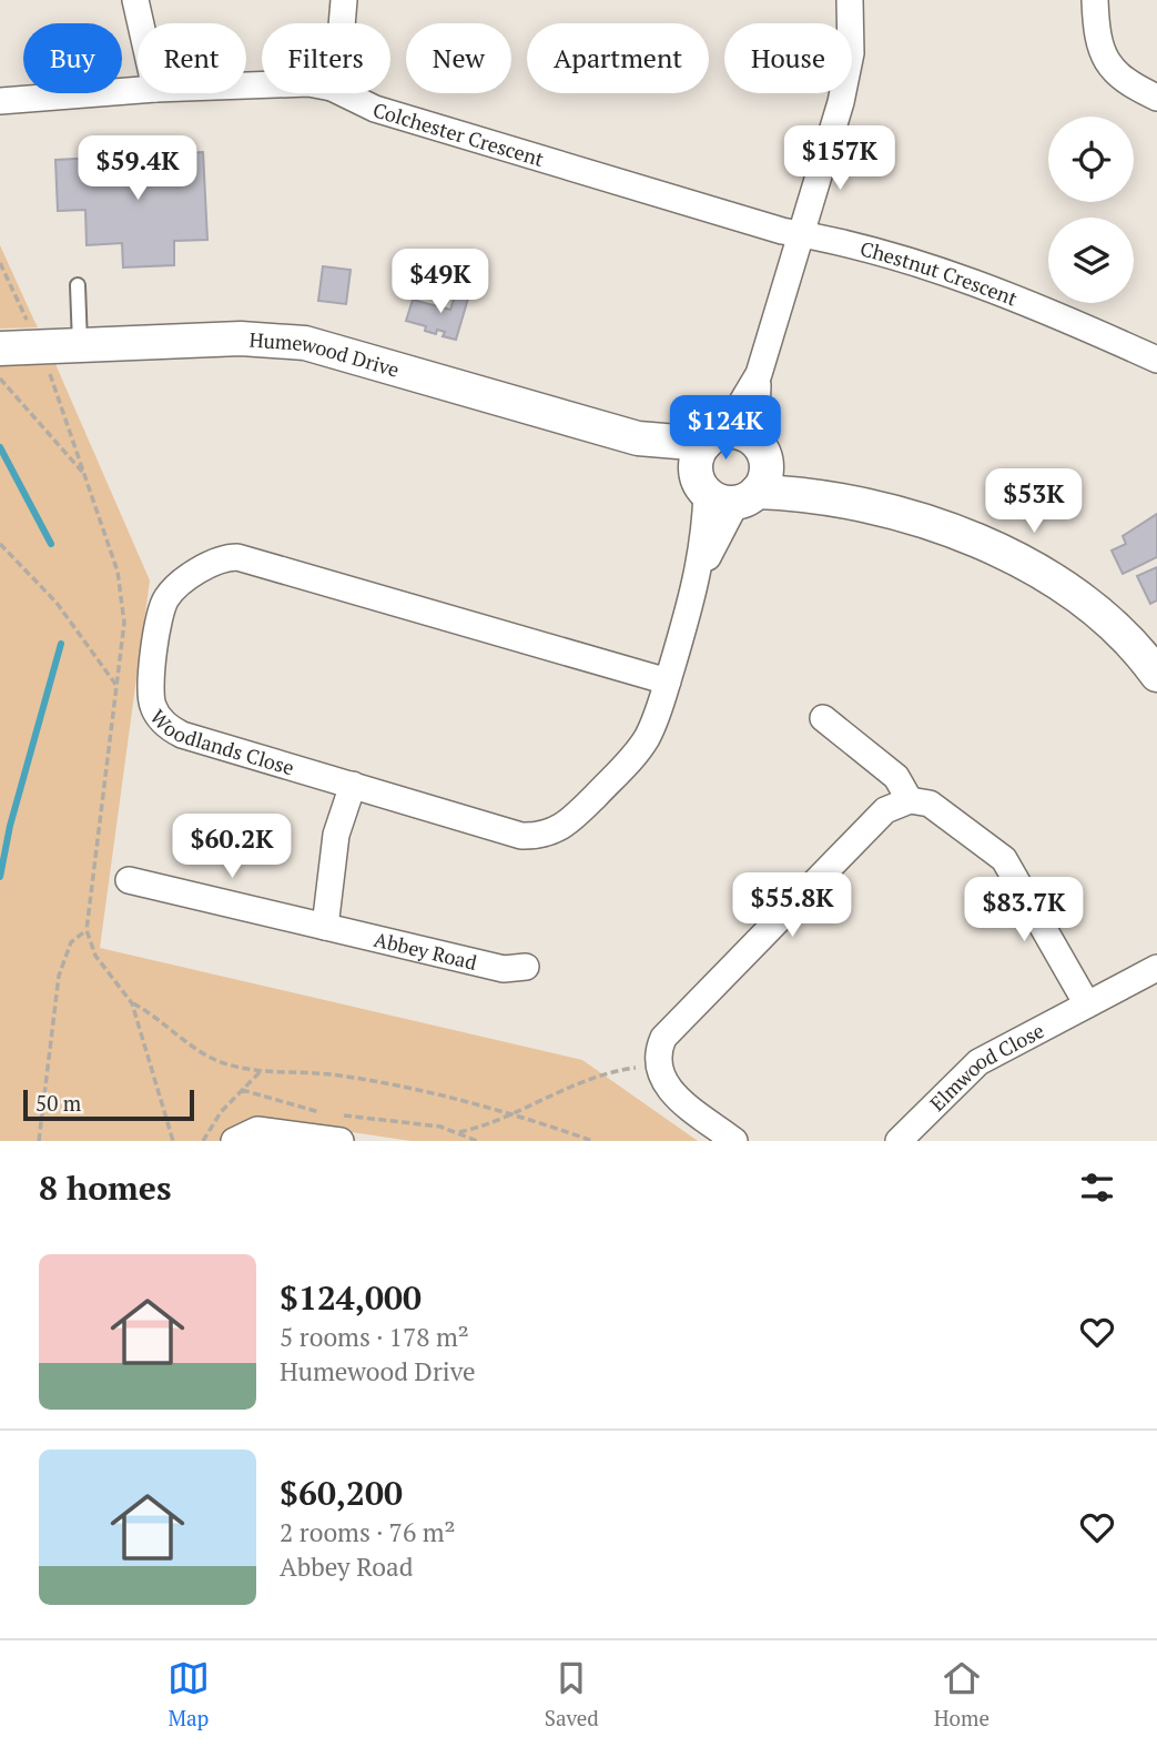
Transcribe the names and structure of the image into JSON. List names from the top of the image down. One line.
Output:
{"streets":{"street":["Colchester Crescent","Chestnut Crescent","Humewood Drive","Woodlands Close","Abbey Road","Elmwood Close"]},"crossings":[["Colchester Crescent","Chestnut Crescent"],["Colchester Crescent","Woodlands Close"],["Chestnut Crescent","Woodlands Close"],["Humewood Drive","Woodlands Close"]],"scale_bar":"50 m","page":{"chip":["Buy","Rent","Filters","New","Apartment","House"],"price":["$157K","$59.4K","$49K","$124K","$53K","$60.2K","$55.8K","$83.7K"],"scale":"50 m","heading":"8 homes","list":[{"name":"$124,000","note":"5 rooms · 178 m² · Humewood Drive"},{"name":"$60,200","note":"2 rooms · 76 m² · Abbey Road"}],"tabs":["Map","Saved","Home"]}}
